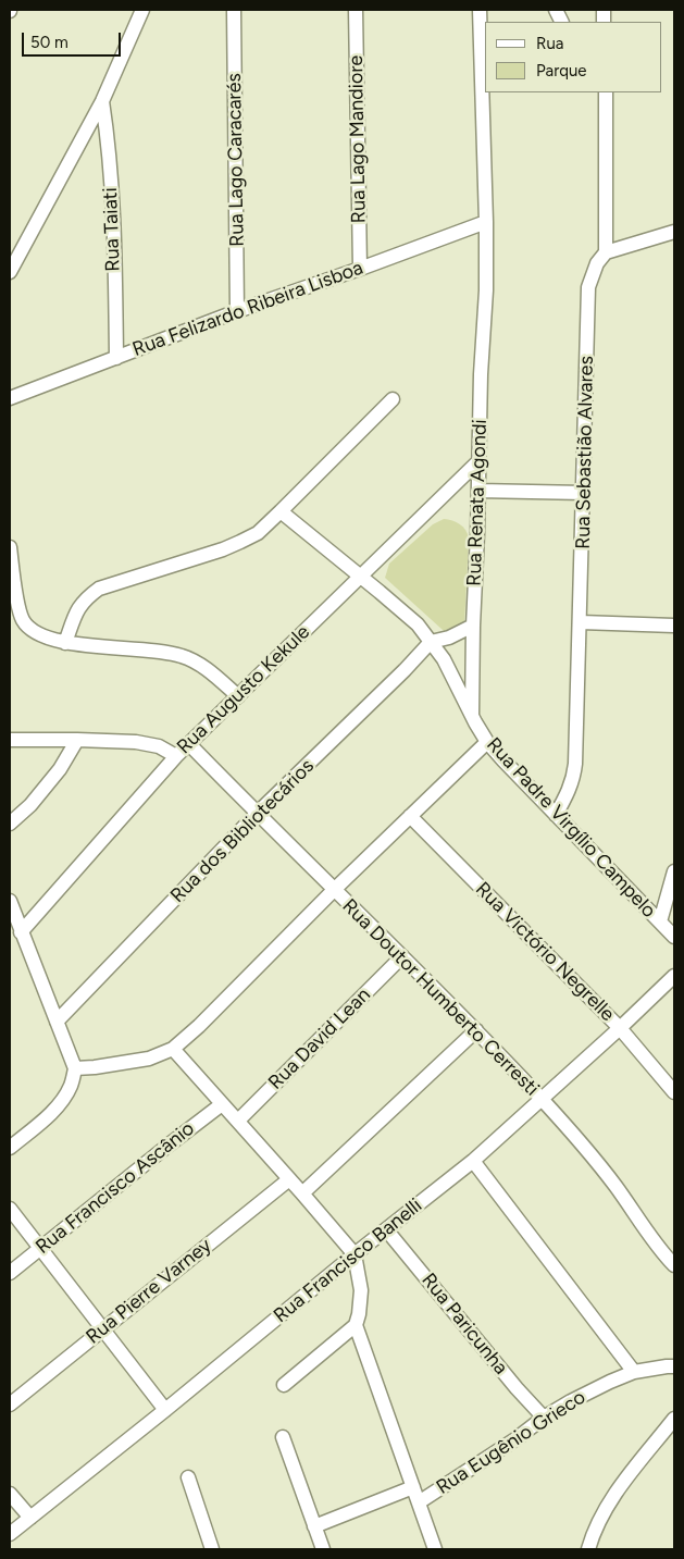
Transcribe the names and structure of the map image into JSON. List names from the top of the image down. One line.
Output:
{"streets":{"street":["Rua Lago Mandiore","Rua Lago Caracarés","Rua Taiati","Rua Felizardo Ribeira Lisboa","Rua Sebastião Alvares","Rua Renata Agondi","Rua Augusto Kekule","Rua Padre Virgílio Campelo","Rua dos Bibliotecários","Rua Victório Negrelle","Rua Doutor Humberto Cerresti","Rua David Lean","Rua Francisco Ascânio","Rua Francisco Banelli","Rua Pierre Varney","Rua Paricunha","Rua Eugênio Grieco"]},"crossings":[["Rua Lago Mandiore","Rua Felizardo Ribeira Lisboa"],["Rua Lago Caracarés","Rua Felizardo Ribeira Lisboa"],["Rua Taiati","Rua Felizardo Ribeira Lisboa"],["Rua Felizardo Ribeira Lisboa","Rua Renata Agondi"],["Rua Sebastião Alvares","Rua Padre Virgílio Campelo"],["Rua Renata Agondi","Rua Augusto Kekule"],["Rua Renata Agondi","Rua Padre Virgílio Campelo"],["Rua Augusto Kekule","Rua Padre Virgílio Campelo"],["Rua Augusto Kekule","Rua Doutor Humberto Cerresti"],["Rua Padre Virgílio Campelo","Rua dos Bibliotecários"],["Rua dos Bibliotecários","Rua Doutor Humberto Cerresti"],["Rua Victório Negrelle","Rua Francisco Banelli"],["Rua Doutor Humberto Cerresti","Rua David Lean"],["Rua Doutor Humberto Cerresti","Rua Francisco Banelli"],["Rua Francisco Banelli","Rua Paricunha"],["Rua Paricunha","Rua Eugênio Grieco"]],"legend":["Rua","Parque"],"scale_bar":"50 m"}
